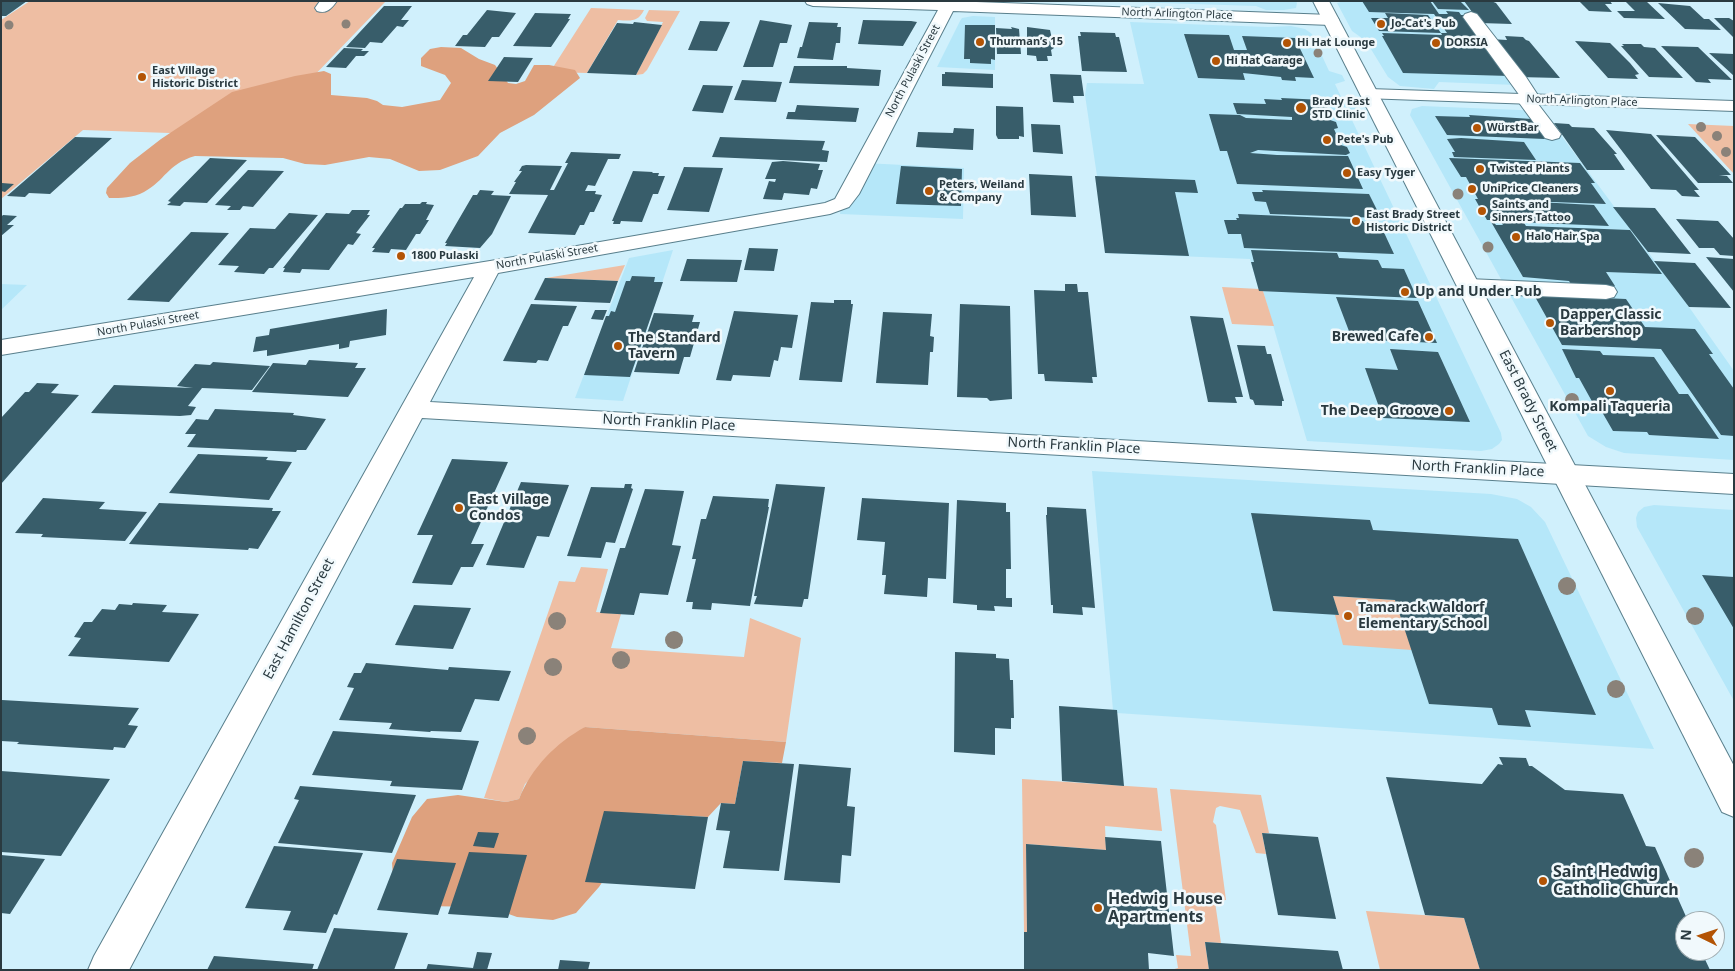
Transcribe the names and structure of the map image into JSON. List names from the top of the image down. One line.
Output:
{"streets":{"street":["North Arlington Place","North Pulaski Street","East Brady Street","North Franklin Place","East Hamilton Street"]},"crossings":[["North Arlington Place","North Pulaski Street"],["North Arlington Place","East Brady Street"],["North Pulaski Street","East Hamilton Street"],["East Brady Street","North Franklin Place"],["North Franklin Place","East Hamilton Street"]],"places":["Jo-Cat's Pub","Thurman’s 15","Hi Hat Lounge","DORSIA","Hi Hat Garage","East Village Historic District","Brady East STD Clinic","WürstBar","Pete's Pub","Twisted Plants","Easy Tyger","UniPrice Cleaners","Peters, Weiland & Company","Saints and Sinners Tattoo","East Brady Street Historic District","Halo Hair Spa","1800 Pulaski","Up and Under Pub","Dapper Classic Barbershop","Brewed Cafe","The Standard Tavern","Kompali Taqueria","The Deep Groove","East Village Condos","Tamarack Waldorf Elementary School","Saint Hedwig Catholic Church","Hedwig House Apartments"],"north":"left"}
